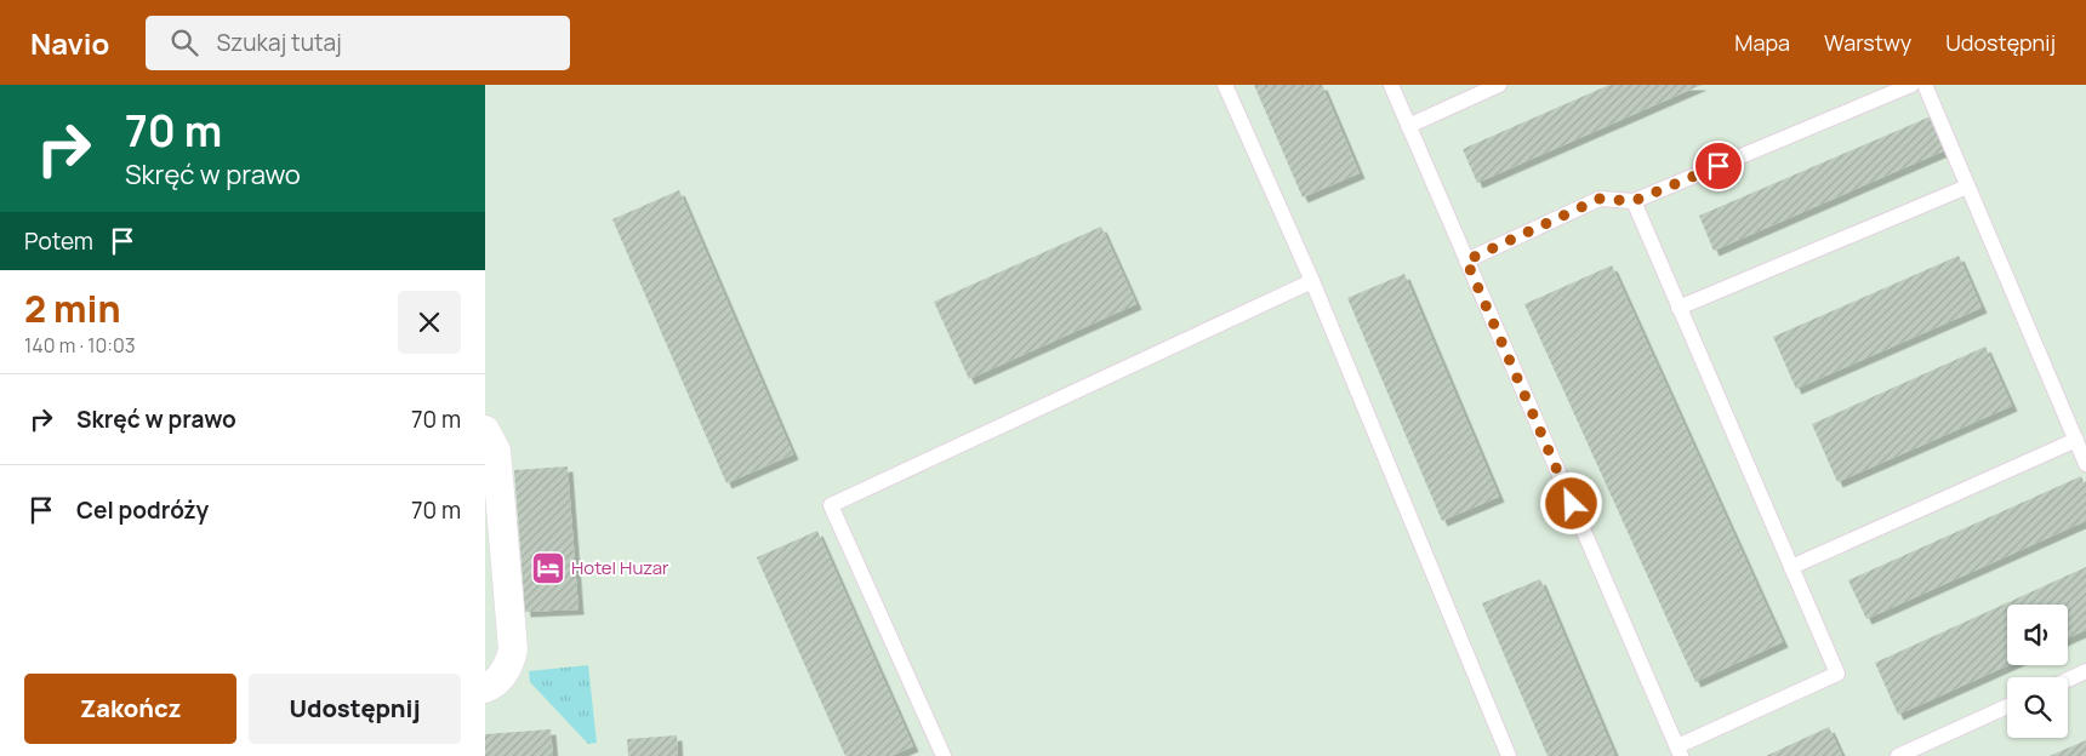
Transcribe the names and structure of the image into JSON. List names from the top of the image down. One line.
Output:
{"places":{"hotel":["Hotel Huzar"]},"page":{"header":"Navio","search":"Szukaj tutaj","nav":["Mapa","Warstwy","Udostępnij"],"turn":["70 m","Skręć w prawo"],"then":"Potem","heading":["2 min","140 m · 10:03"],"list":[{"name":"Skręć w prawo","value":"70 m"},{"name":"Cel podróży","value":"70 m"}],"buttons":["Zakończ","Udostępnij"]}}
